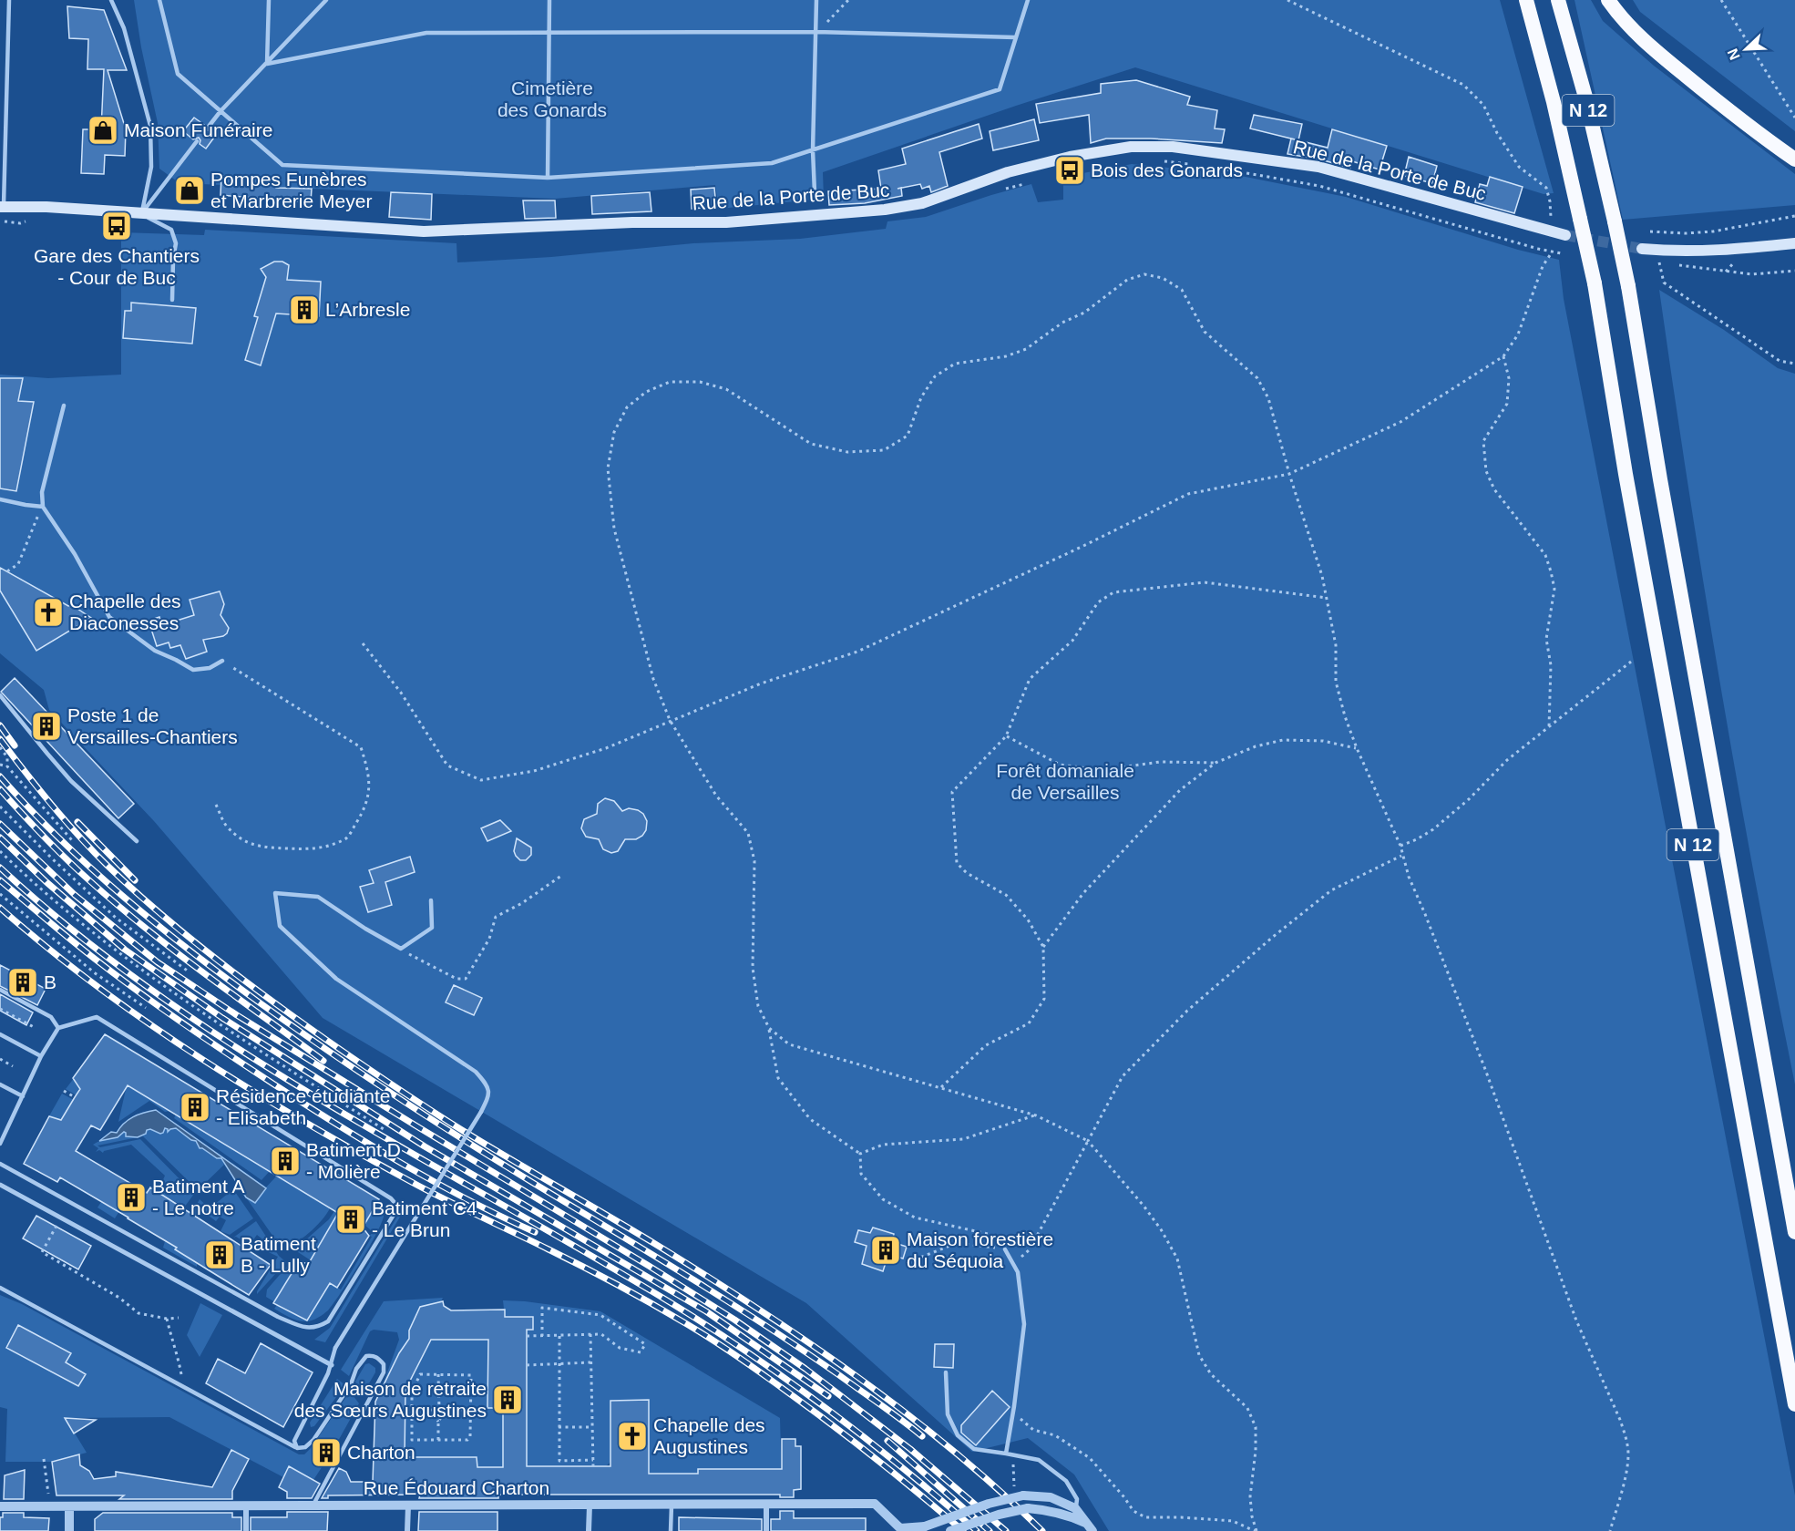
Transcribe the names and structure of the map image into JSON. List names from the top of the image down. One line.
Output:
{"streets":{"highway":["N 12"],"main road":["Rue de la Porte de Buc"],"street":["Rue Édouard Charton"]},"parks":["Cimetière des Gonards","Forêt domaniale de Versailles"],"places":{"shop":["Maison Funéraire","Pompes Funèbres et Marbrerie Meyer"],"bus stop":["Bois des Gonards","Gare des Chantiers - Cour de Buc"],"building":["L’Arbresle","Poste 1 de Versailles-Chantiers","B","Résidence étudiante - Elisabeth","Batiment D - Molière","Batiment A - Le notre","Batiment C4 - Le Brun","Maison forestière du Séquoia","Batiment B - Lully","Maison de retraite des Sœurs Augustines","Charton"],"church":["Chapelle des Diaconesses","Chapelle des Augustines"]},"north":"bottom left"}
